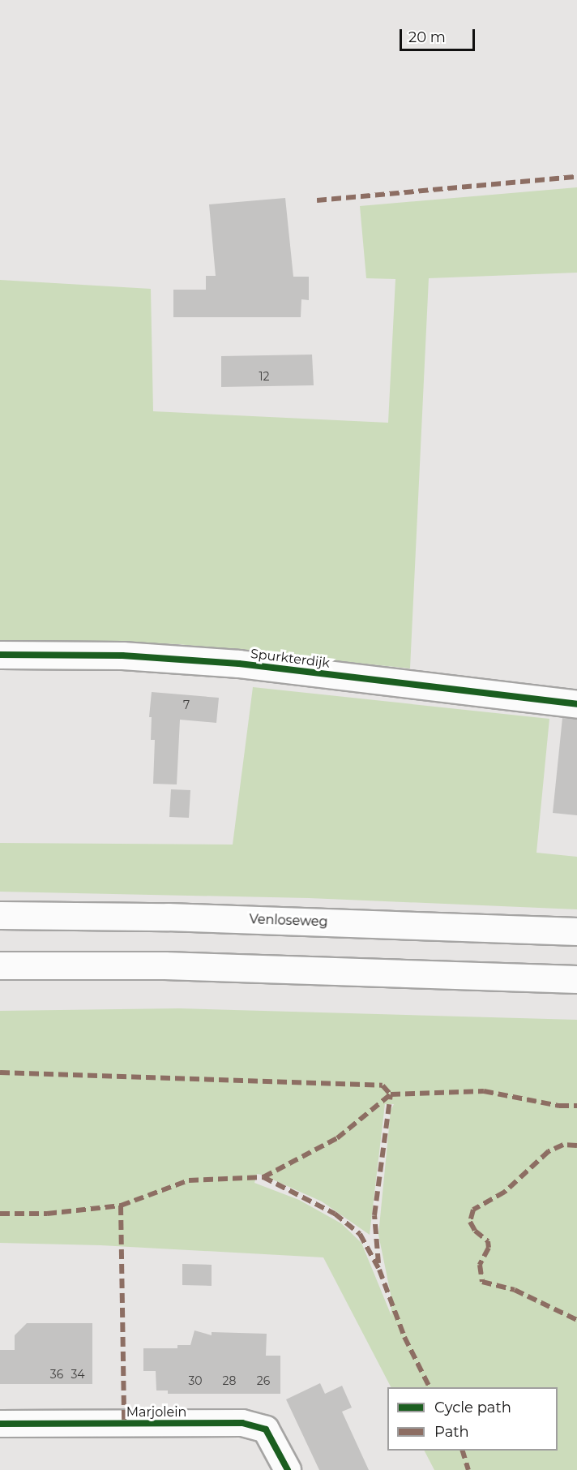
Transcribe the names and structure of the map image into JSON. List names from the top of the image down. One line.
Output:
{"streets":{"main road":["Spurkterdijk","Venloseweg"],"street":["Marjolein"]},"house_numbers":["12","7","36","34","30","28","26"],"legend":["Cycle path","Path"],"scale_bar":"20 m"}
